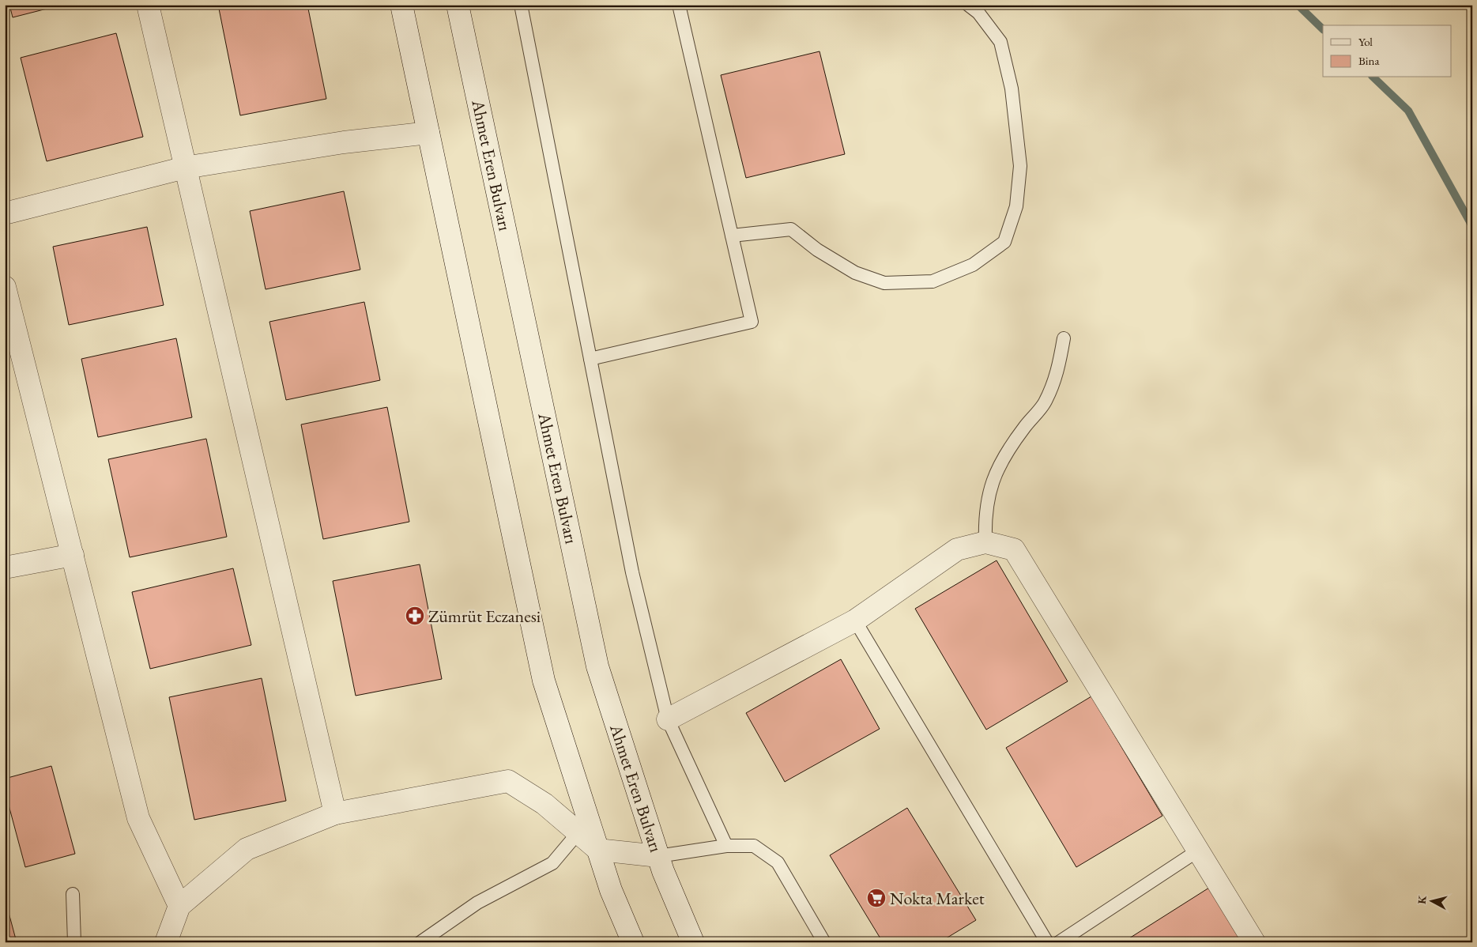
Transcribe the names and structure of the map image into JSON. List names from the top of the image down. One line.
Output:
{"streets":{"street":["Ahmet Eren Bulvarı"]},"places":{"pharmacy":["Zümrüt Eczanesi"],"supermarket":["Nokta Market"]},"legend":["Yol","Bina"],"north":"left"}
